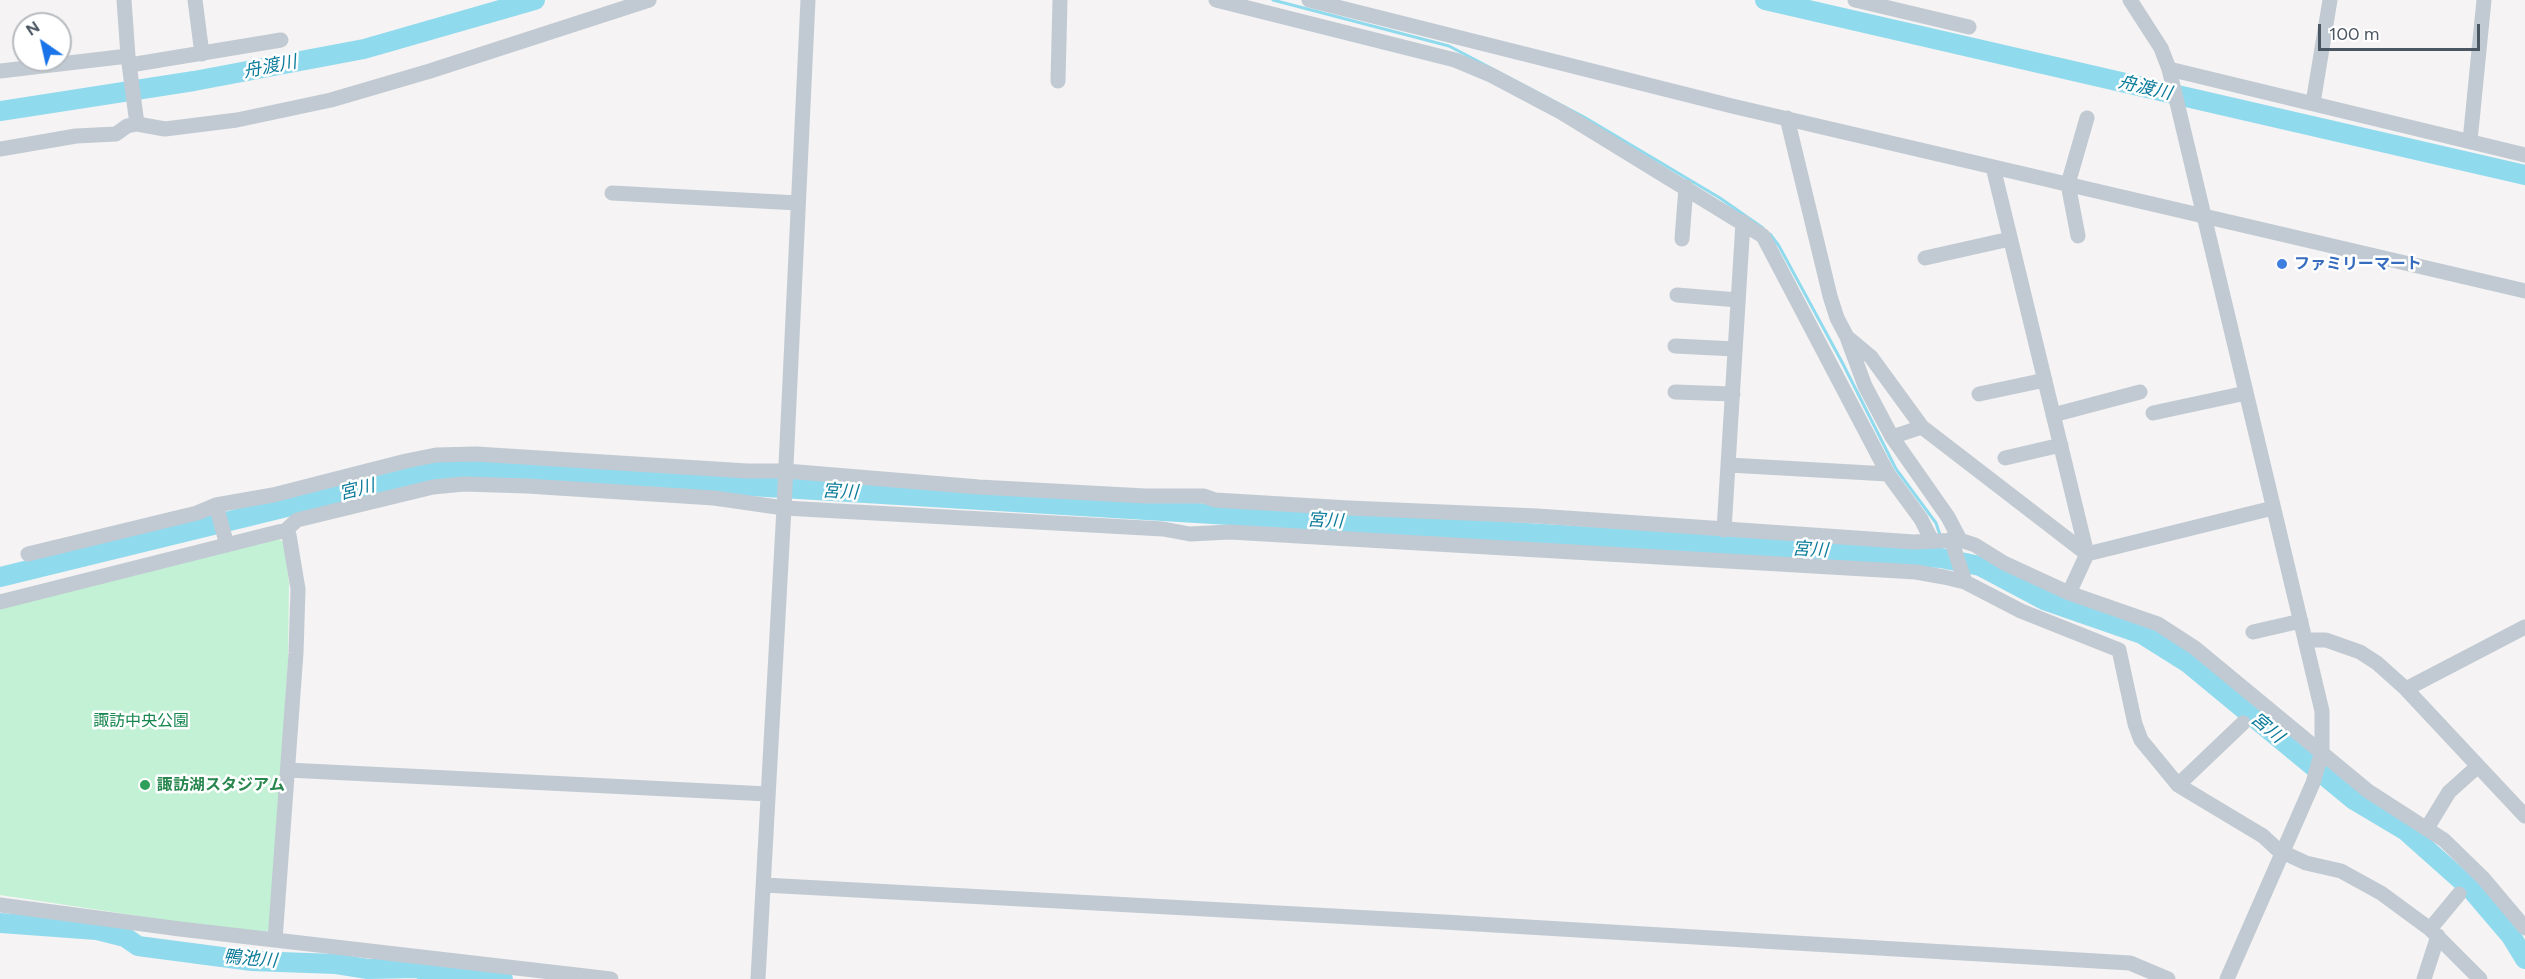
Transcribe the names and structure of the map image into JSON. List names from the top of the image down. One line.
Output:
{"water":["舟渡川","宮川","鴨池川"],"parks":["諏訪中央公園"],"places":["ファミリーマート","諏訪湖スタジアム"],"scale_bar":"100 m","north":"top left"}
